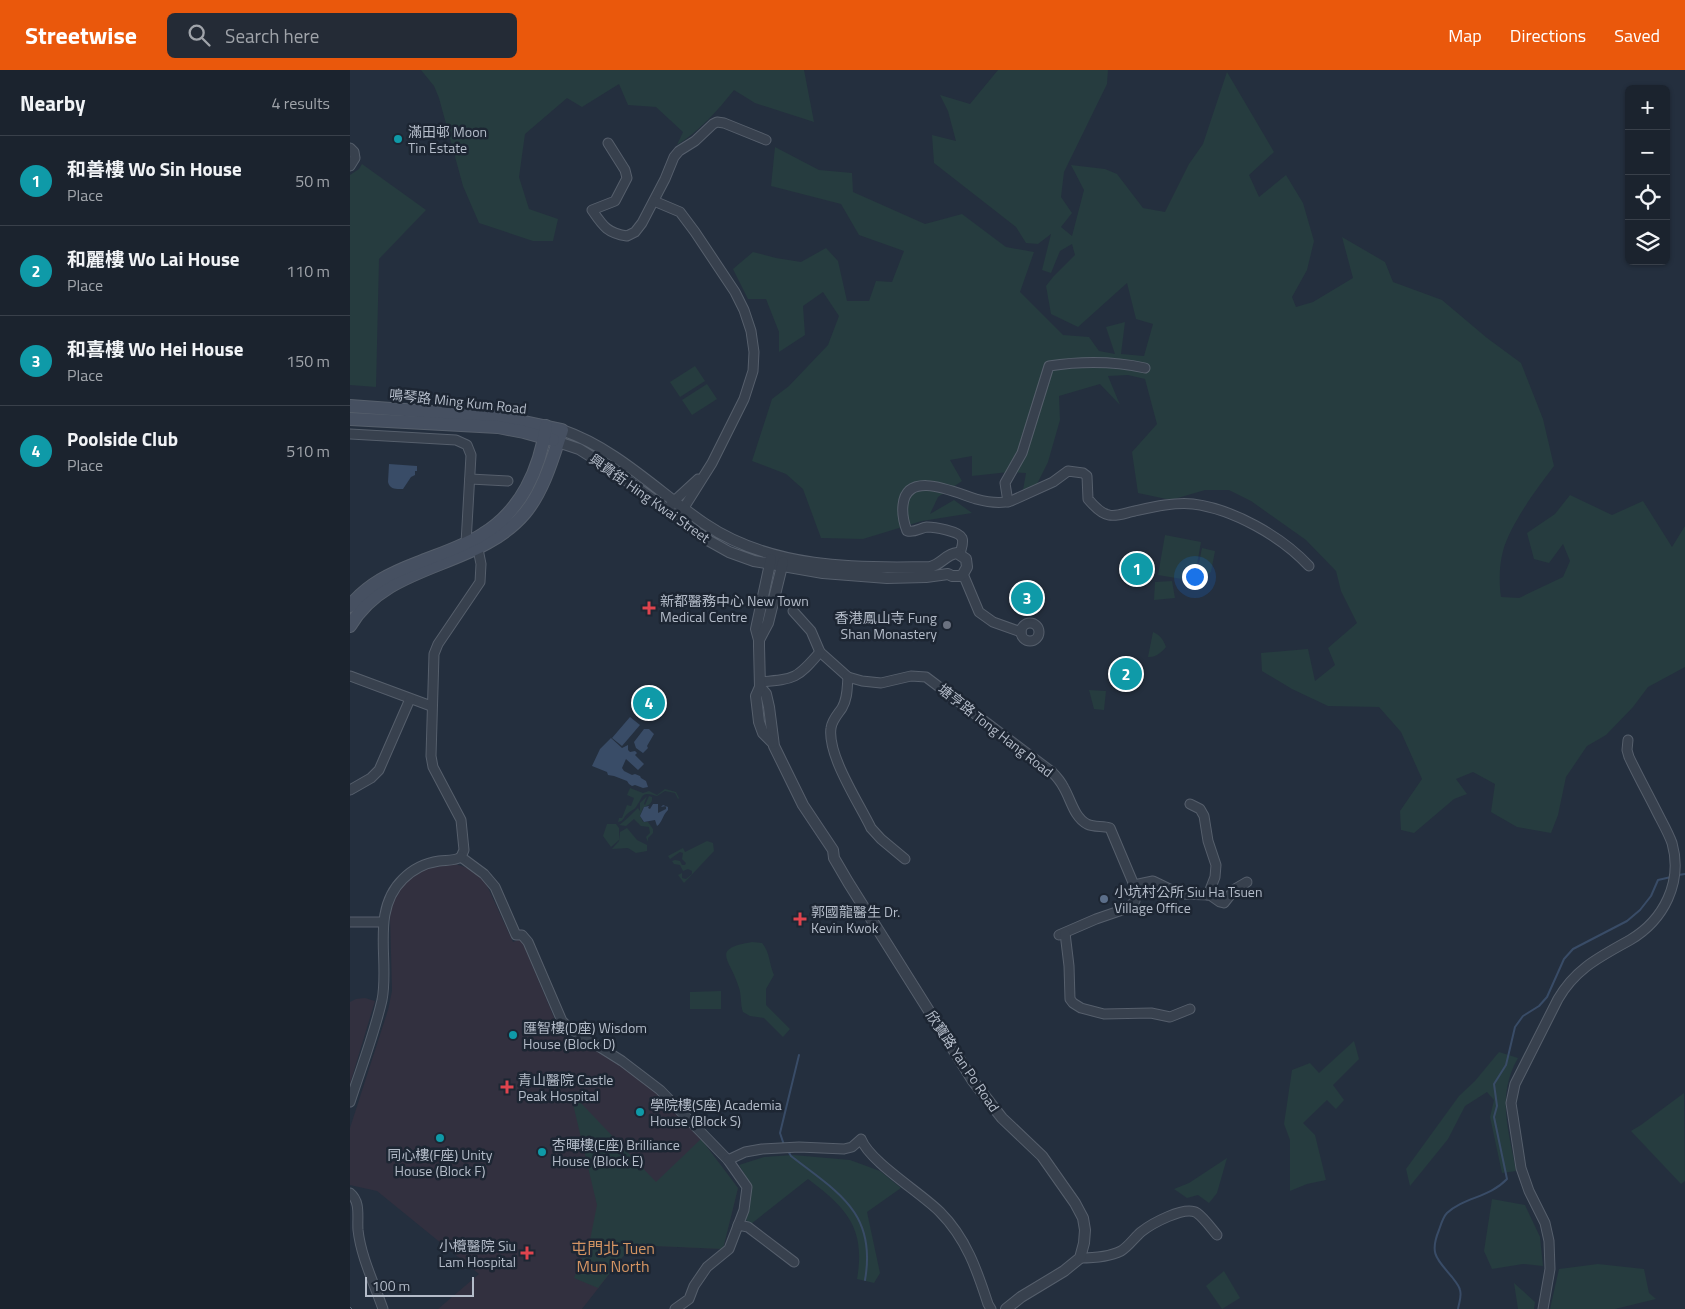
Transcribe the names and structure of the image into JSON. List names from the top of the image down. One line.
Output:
{"streets":{"main road":["鳴琴路 Ming Kum Road"],"street":["興貴街 Hing Kwai Street","塘亨路 Tong Hang Road","欣寶路 Yan Po Road"]},"crossings":[["鳴琴路 Ming Kum Road","興貴街 Hing Kwai Street"],["興貴街 Hing Kwai Street","欣寶路 Yan Po Road"]],"districts":["屯門北 Tuen Mun North"],"places":{"other":["滿田邨 Moon Tin Estate","香港鳳山寺 Fung Shan Monastery","小坑村公所 Siu Ha Tsuen Village Office","匯智樓(D座) Wisdom House (Block D)","學院樓(S座) Academia House (Block S)","同心樓(F座) Unity House (Block F)","杏暉樓(E座) Brilliance House (Block E)"],"health":["新都醫務中心 New Town Medical Centre","郭國龍醫生 Dr. Kevin Kwok","青山醫院 Castle Peak Hospital","小欖醫院 Siu Lam Hospital"]},"scale_bar":"100 m","page":{"header":"Streetwise","search":"Search here","nav":["Map","Directions","Saved"],"heading":["Nearby","4 results"],"map_buttons":["+","−"],"list":[{"mark":"1","name":"和善樓 Wo Sin House","note":"Place","value":"50 m"},{"mark":"2","name":"和麗樓 Wo Lai House","note":"Place","value":"110 m"},{"mark":"3","name":"和喜樓 Wo Hei House","note":"Place","value":"150 m"},{"mark":"4","name":"Poolside Club","note":"Place","value":"510 m"}],"pins":["1","3","2","4"],"scale":"100 m"}}
